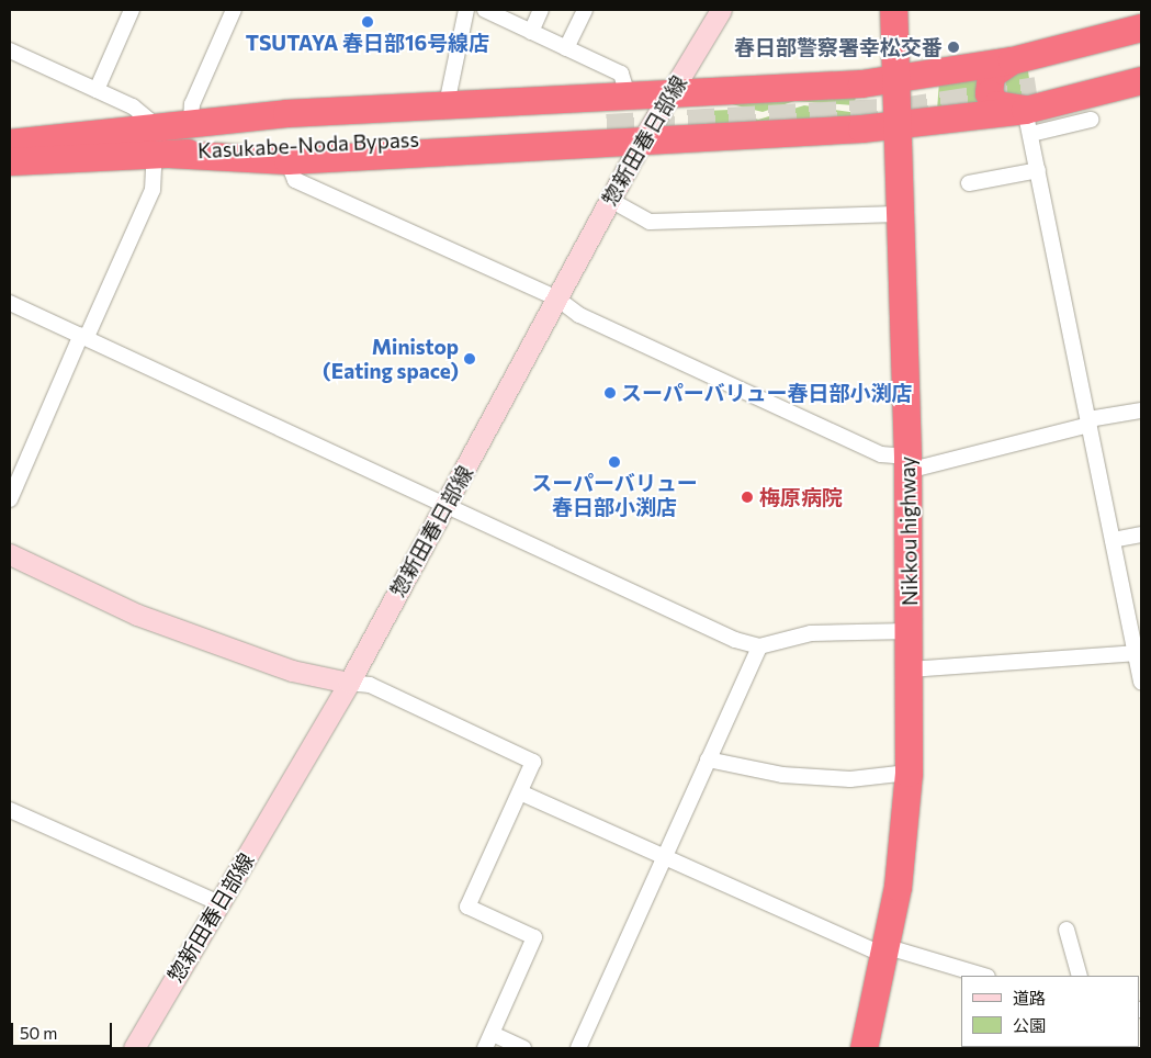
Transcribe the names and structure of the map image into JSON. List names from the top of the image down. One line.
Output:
{"streets":{"highway":["Kasukabe-Noda Bypass","Nikkou highway"],"main road":["惣新田春日部線"]},"places":["TSUTAYA 春日部16号線店","春日部警察署幸松交番","Ministop (Eating space)","スーパーバリュー春日部小渕店","スーパーバリュー 春日部小渕店","梅原病院"],"legend":["道路","公園"],"scale_bar":"50 m"}
